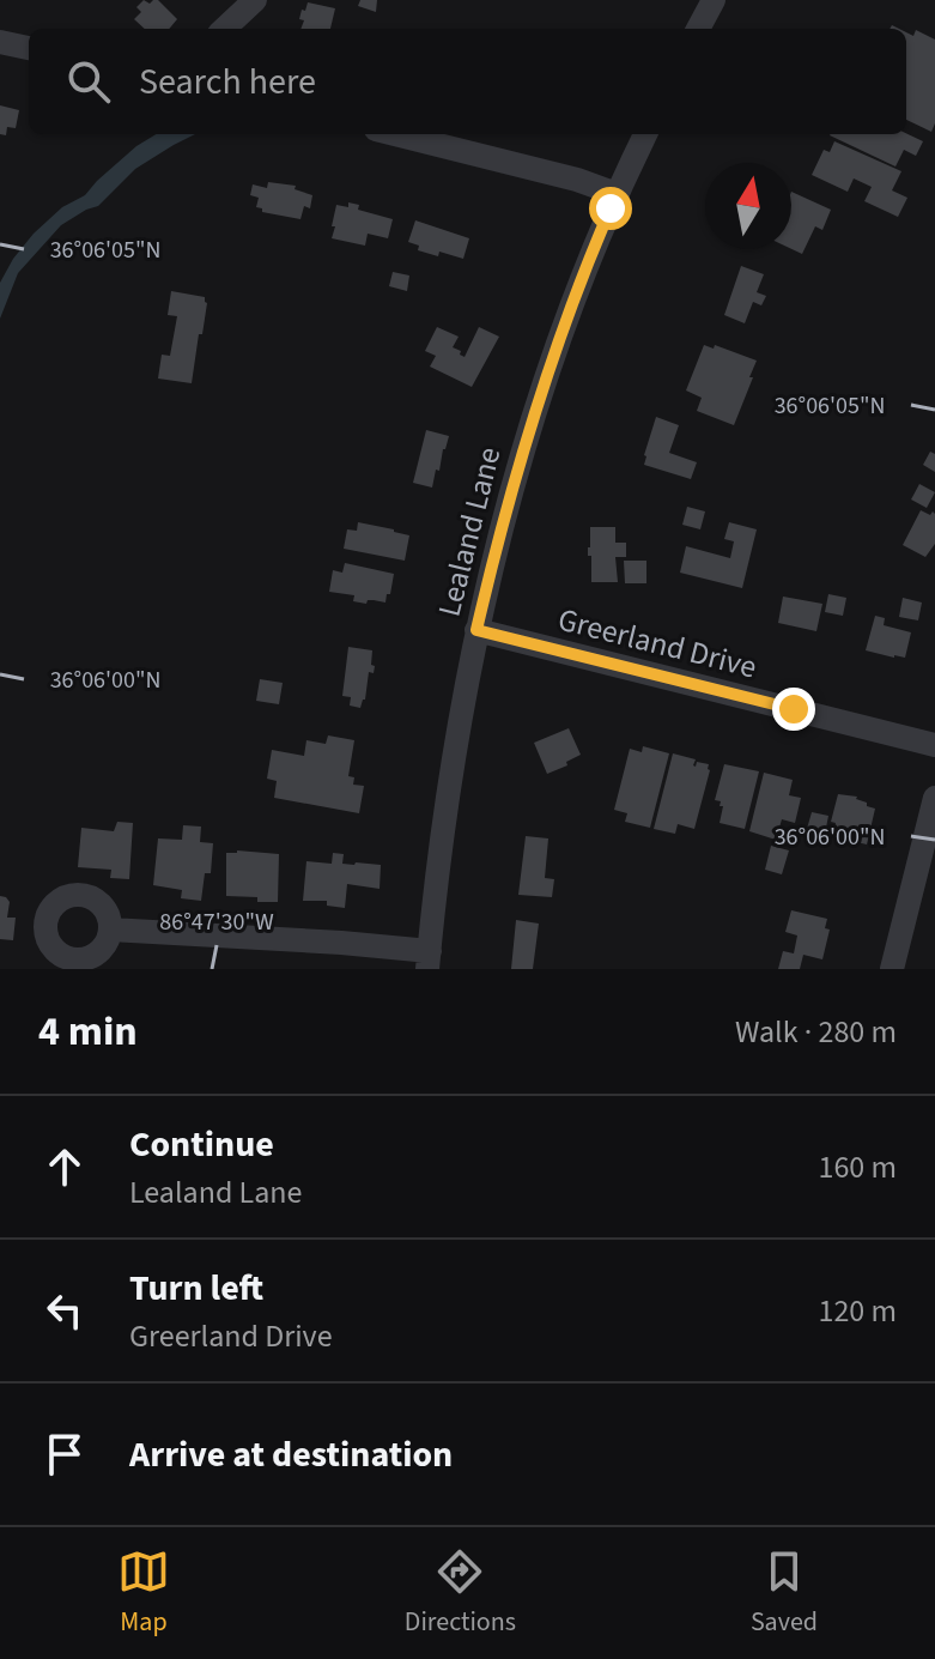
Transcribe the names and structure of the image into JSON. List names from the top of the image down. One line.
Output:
{"streets":{"street":["Lealand Lane","Greerland Drive"]},"crossings":[["Lealand Lane","Greerland Drive"]],"north":"top","page":{"search":"Search here","heading":["4 min","Walk · 280 m"],"list":[["Continue","Lealand Lane","160 m"],["Turn left","Greerland Drive","120 m"],"Arrive at destination"],"nav":["Map","Directions","Saved"]},"coordinates":["36°06'05\"N","36°06'00\"N","86°47'30\"W"]}
